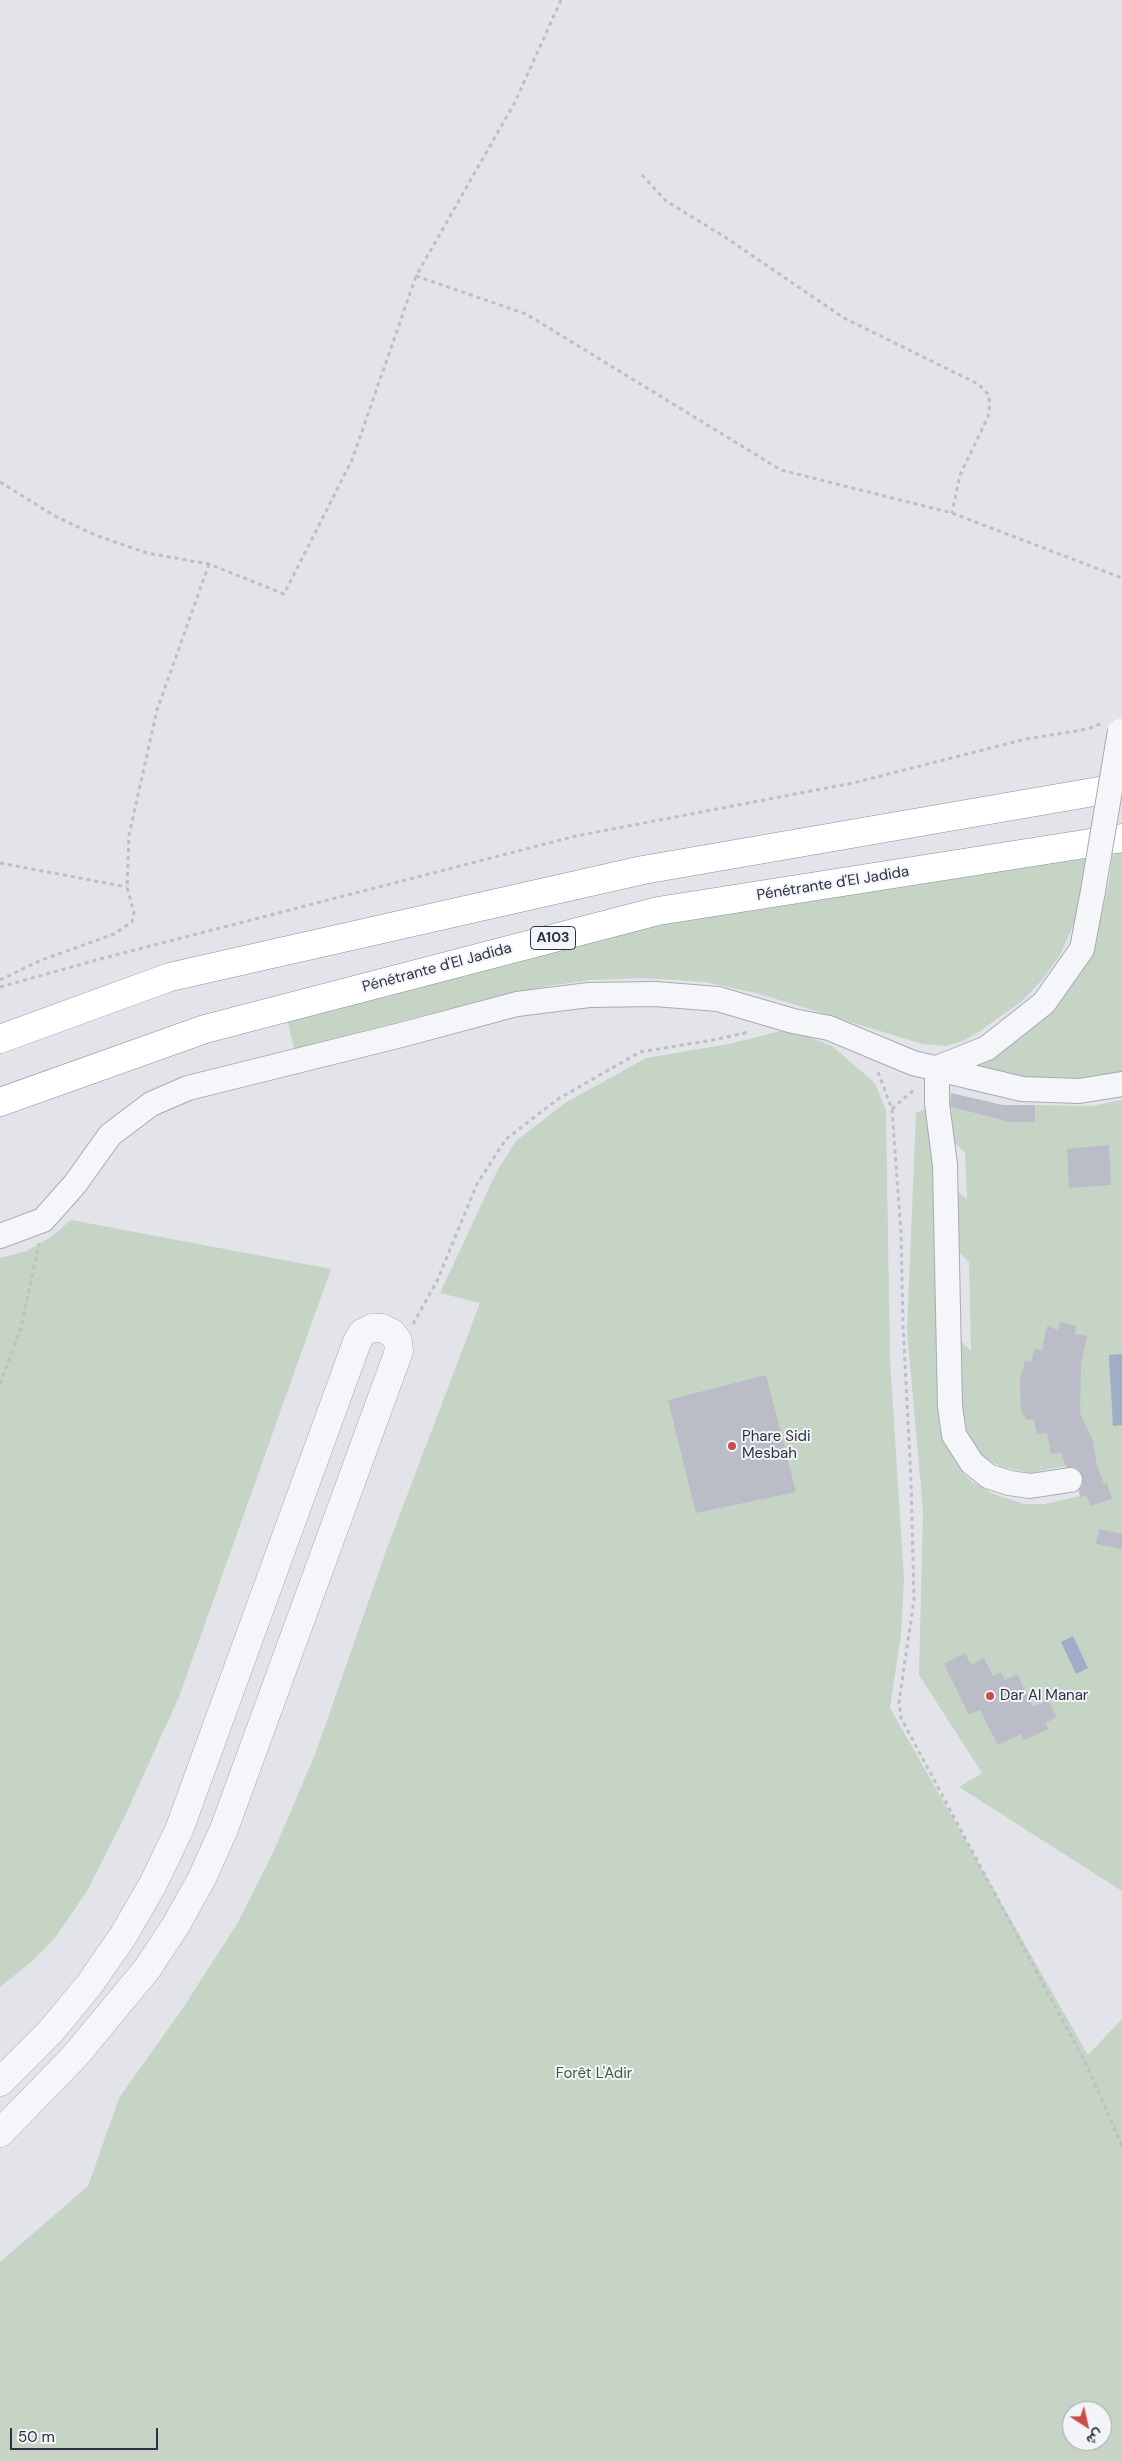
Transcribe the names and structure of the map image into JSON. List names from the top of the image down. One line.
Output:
{"streets":{"highway":["Pénétrante d'El Jadida","A103"]},"parks":["Forêt L'Adir"],"places":["Phare Sidi Mesbah","Dar Al Manar"],"scale_bar":"50 m","north":"bottom right"}
